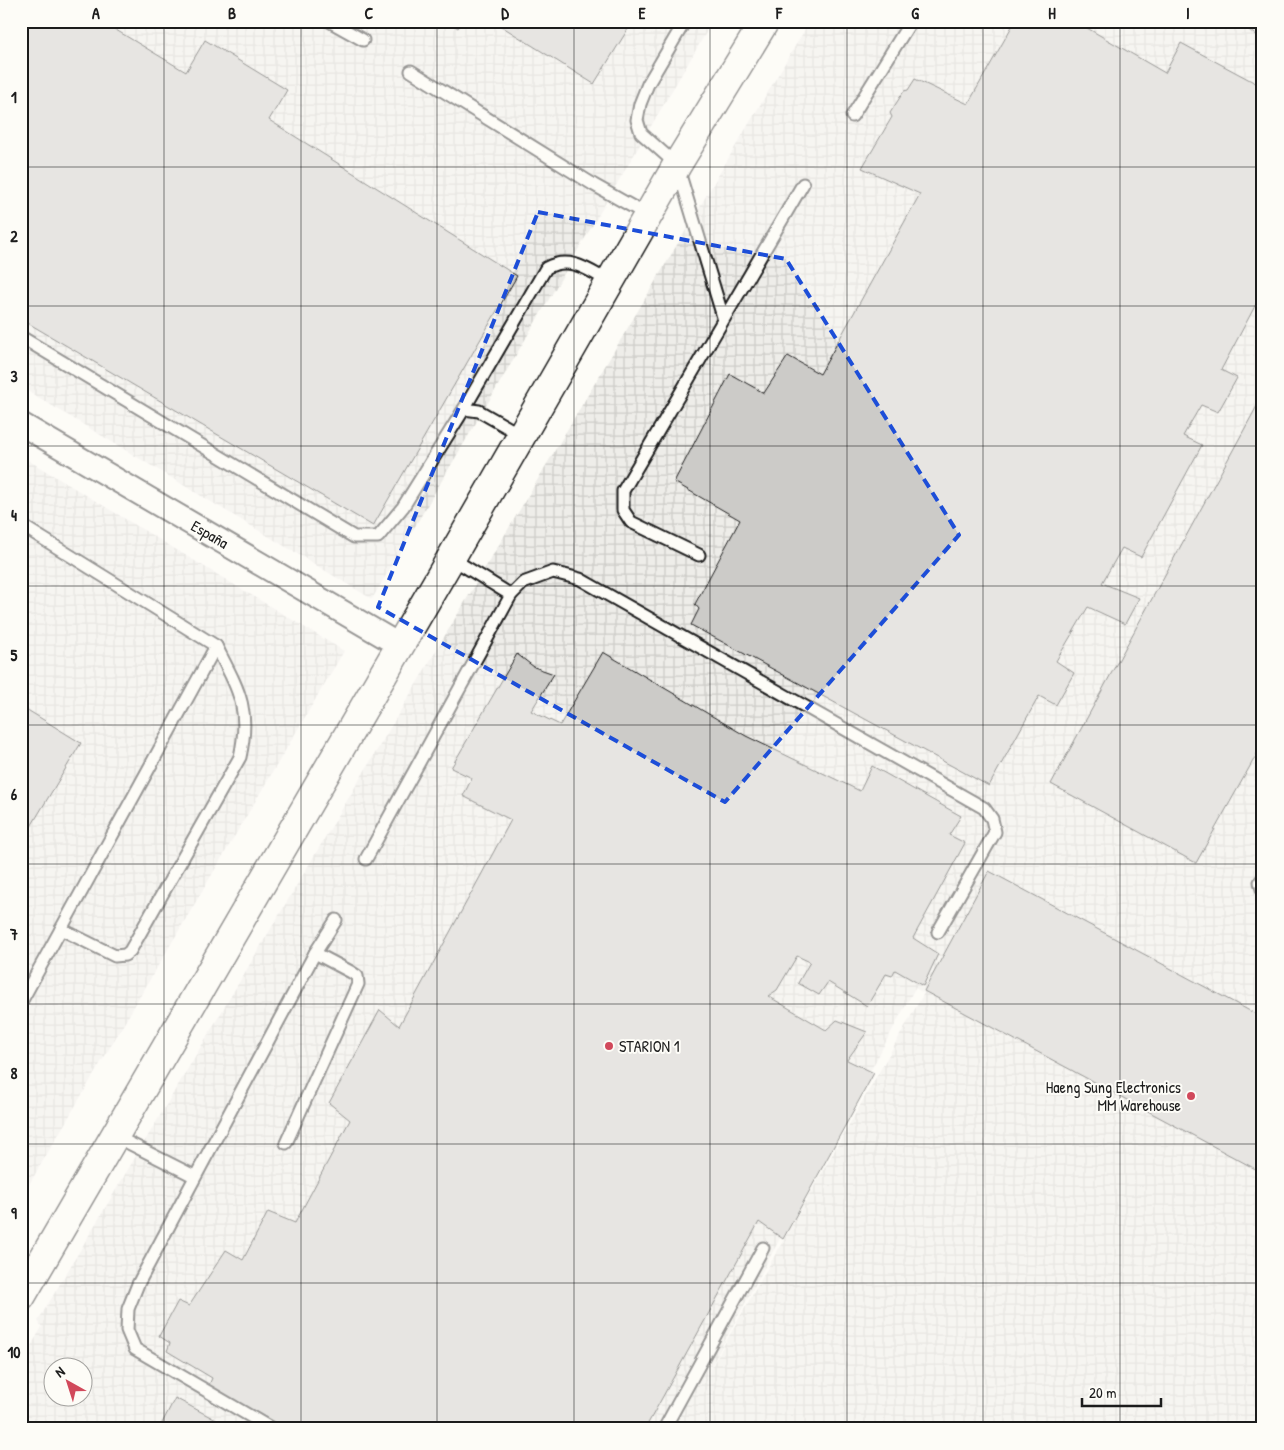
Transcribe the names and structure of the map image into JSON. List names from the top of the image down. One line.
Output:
{"streets":{"street":["España"]},"places":["STARION 1","Haeng Sung Electronics MM Warehouse"],"scale_bar":"20 m","north":"top left","grid":{"columns":["A","B","C","D","E","F","G","H","I"],"rows":["1","2","3","4","5","6","7","8","9","10"]}}
